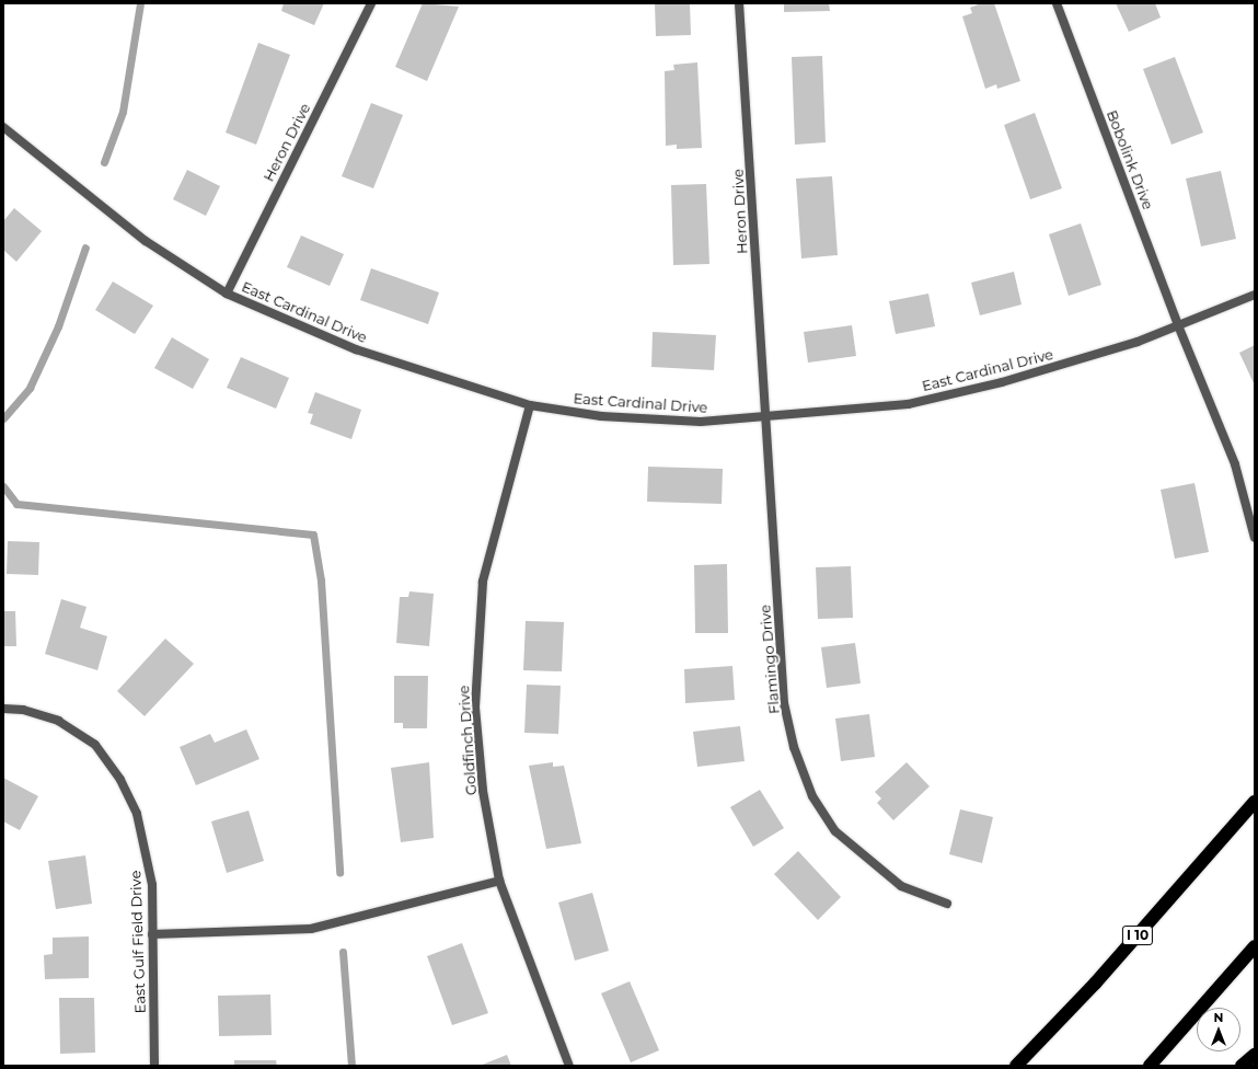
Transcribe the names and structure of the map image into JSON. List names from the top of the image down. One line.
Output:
{"streets":{"highway":["I 10"],"street":["Heron Drive","Bobolink Drive","East Cardinal Drive","Flamingo Drive","Goldfinch Drive","East Gulf Field Drive"]},"crossings":[["Heron Drive","East Cardinal Drive"],["Heron Drive","Flamingo Drive"],["Bobolink Drive","East Cardinal Drive"],["East Cardinal Drive","Flamingo Drive"],["East Cardinal Drive","Goldfinch Drive"]],"north":"top"}
